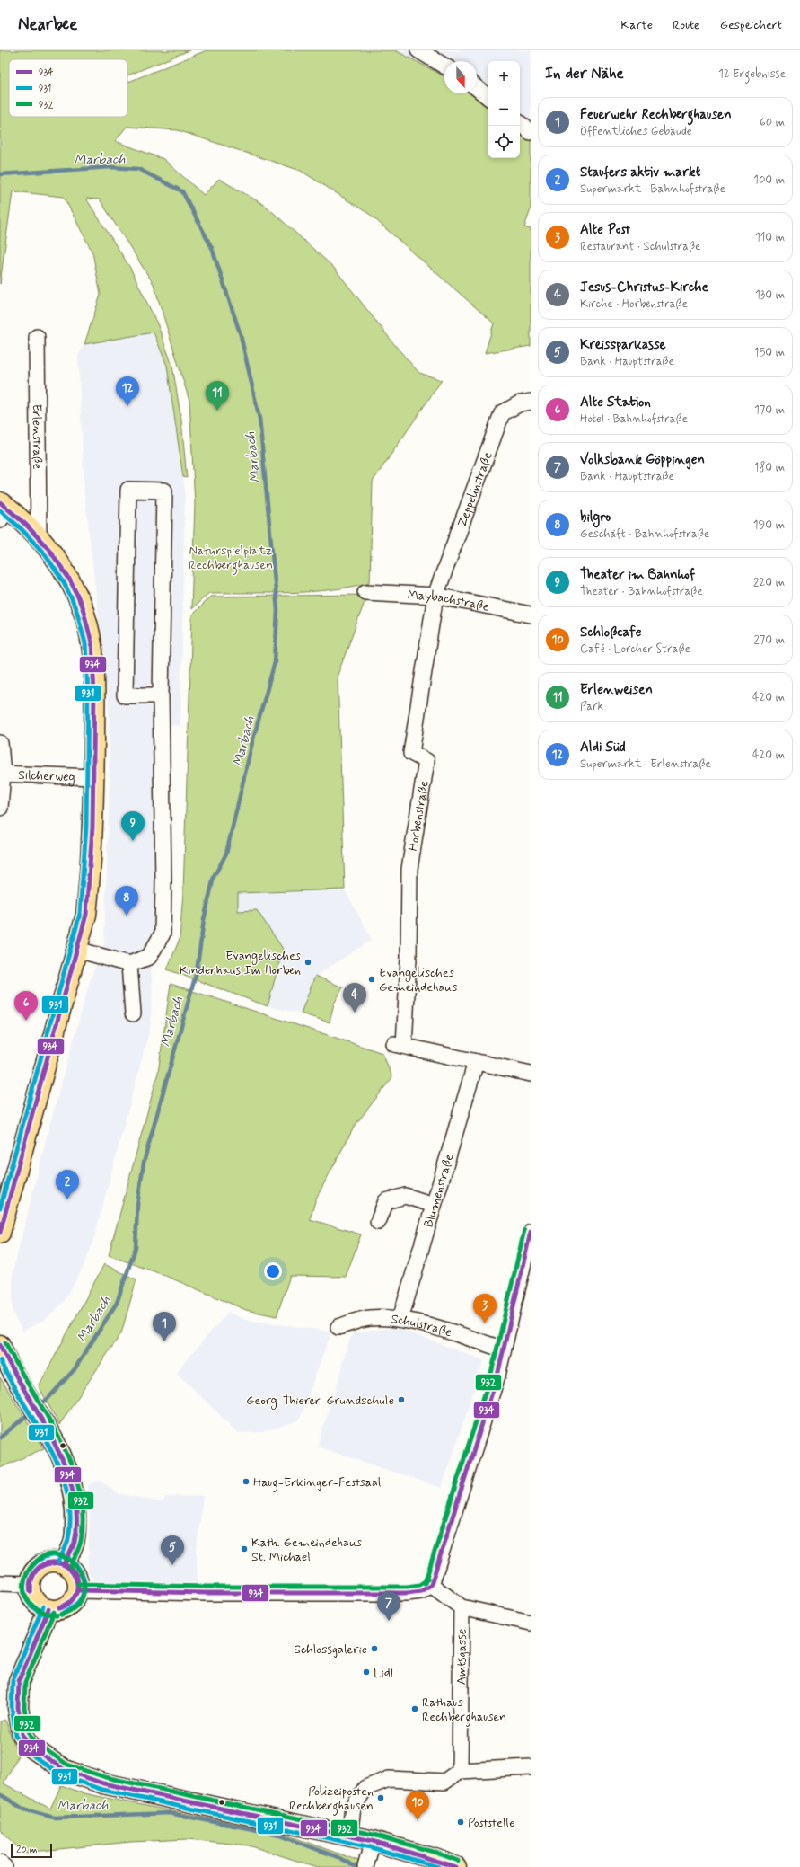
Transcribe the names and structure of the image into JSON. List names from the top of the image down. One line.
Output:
{"streets":{"street":["Erlenstraße","Zeppelinstraße","Maybachstraße","Silcherweg","Horbenstraße","Blumenstraße","Schulstraße","Amtsgasse"]},"crossings":[["Zeppelinstraße","Maybachstraße"],["Zeppelinstraße","Horbenstraße"],["Maybachstraße","Horbenstraße"],["Horbenstraße","Blumenstraße"],["Blumenstraße","Schulstraße"]],"water":["Marbach"],"parks":["Naturspielplatz Rechberghausen"],"places":["Evangelisches Kinderhaus Im Horben","Evangelisches Gemeindehaus","Georg-Thierer-Grundschule","Haug-Erkinger-Festsaal","Kath. Gemeindehaus St. Michael","Schlossgalerie","Lidl","Rathaus Rechberghausen","Polizeiposten Rechberghausen","Poststelle"],"lines":["transit line 934","transit line 931","transit line 932"],"legend":["934","931","932"],"scale_bar":"20 m","north":"bottom","page":{"header":"Nearbee","nav":["Karte","Route","Gespeichert"],"heading":["In der Nähe","12 Ergebnisse"],"map_buttons":["+","−"],"list":[{"mark":"1","name":"Feuerwehr Rechberghausen","note":"Öffentliches Gebäude","value":"60 m"},{"mark":"2","name":"Staufers aktiv markt","note":"Supermarkt · Bahnhofstraße","value":"100 m"},{"mark":"3","name":"Alte Post","note":"Restaurant · Schulstraße","value":"110 m"},{"mark":"4","name":"Jesus-Christus-Kirche","note":"Kirche · Horbenstraße","value":"130 m"},{"mark":"5","name":"Kreissparkasse","note":"Bank · Hauptstraße","value":"150 m"},{"mark":"6","name":"Alte Station","note":"Hotel · Bahnhofstraße","value":"170 m"},{"mark":"7","name":"Volksbank Göppingen","note":"Bank · Hauptstraße","value":"180 m"},{"mark":"8","name":"bilgro","note":"Geschäft · Bahnhofstraße","value":"190 m"},{"mark":"9","name":"Theater im Bahnhof","note":"Theater · Bahnhofstraße","value":"220 m"},{"mark":"10","name":"Schloßcafe","note":"Café · Lorcher Straße","value":"270 m"},{"mark":"11","name":"Erlenweisen","note":"Park","value":"420 m"},{"mark":"12","name":"Aldi Süd","note":"Supermarkt · Erlenstraße","value":"420 m"}],"pins":["12","11","9","8","4","6","2","3","1","5","7","10"],"scale":"20 m"}}
